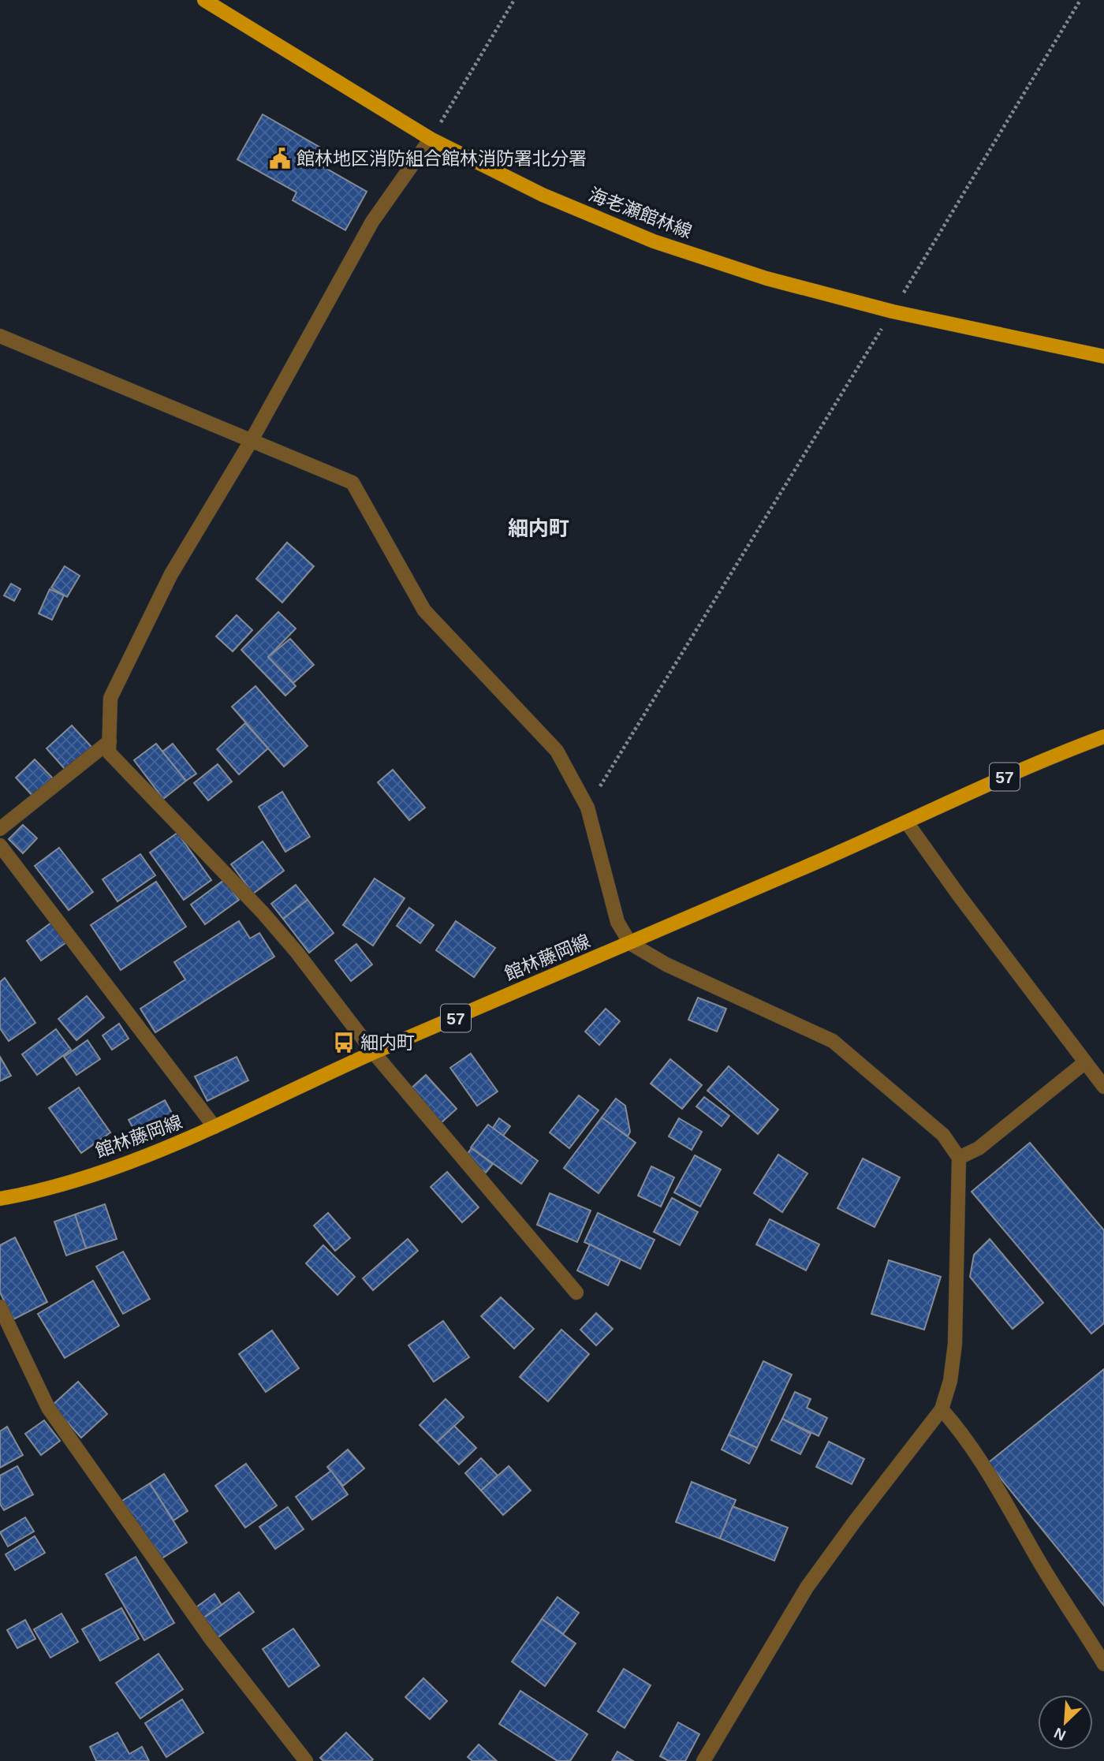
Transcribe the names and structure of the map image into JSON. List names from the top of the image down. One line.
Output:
{"streets":{"main road":["海老瀬館林線","57","館林藤岡線"]},"districts":["細内町"],"places":{"public building":["館林地区消防組合館林消防署北分署"],"bus stop":["細内町"]},"north":"bottom left"}
